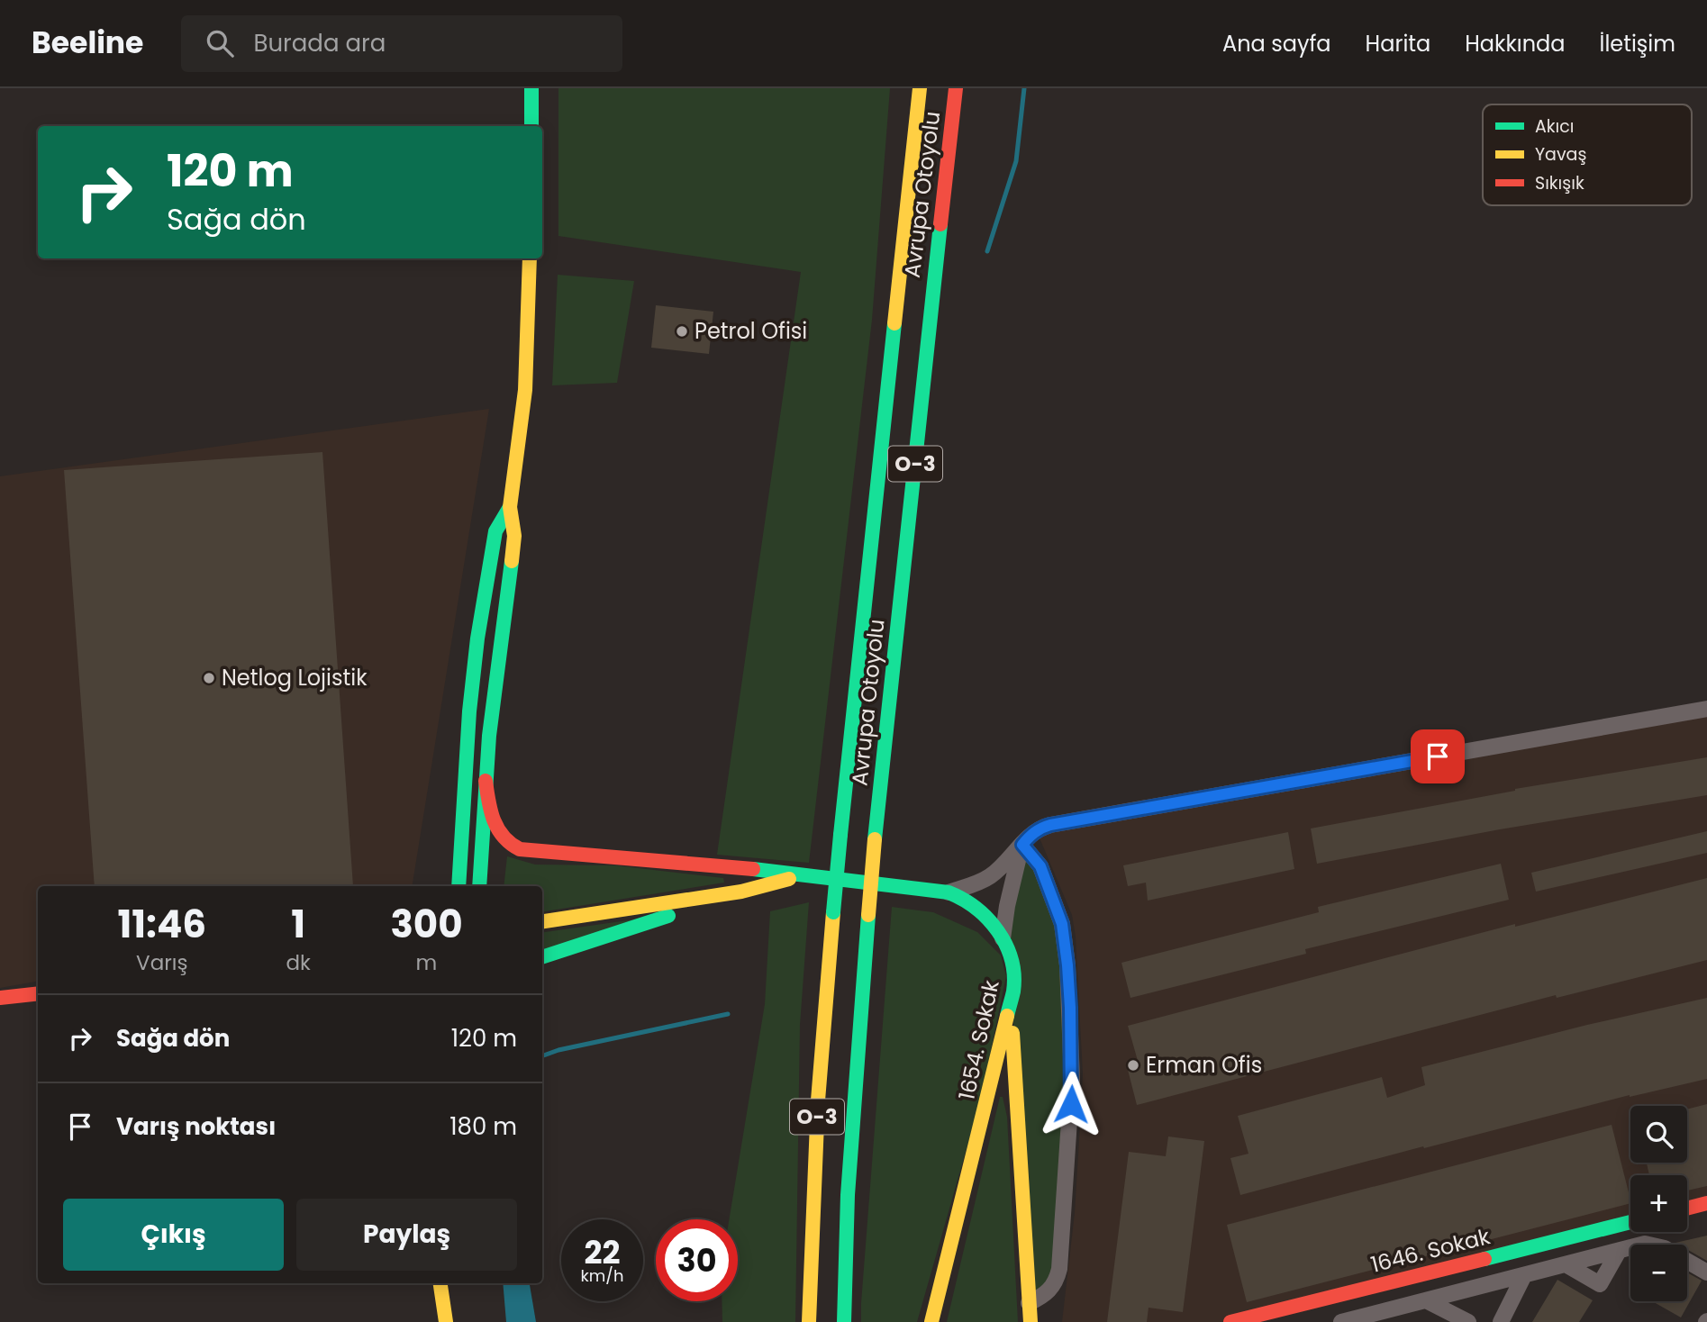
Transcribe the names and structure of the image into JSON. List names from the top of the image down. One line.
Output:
{"streets":{"main road":["Avrupa Otoyolu","O-3","1654. Sokak","1646. Sokak"]},"places":["Petrol Ofisi","Netlog Lojistik","Erman Ofis"],"legend":["Akıcı","Yavaş","Sıkışık"],"page":{"header":"Beeline","search":"Burada ara","nav":["Ana sayfa","Harita","Hakkında","İletişim"],"turn":["120 m","Sağa dön"],"eta":["11:46","Varış","1","dk","300","m"],"list":[{"name":"Sağa dön","value":"120 m"},{"name":"Varış noktası","value":"180 m"}],"map_buttons":["+","−"],"buttons":["Çıkış","Paylaş"],"speed":"22 km/h","limit":"30"}}
